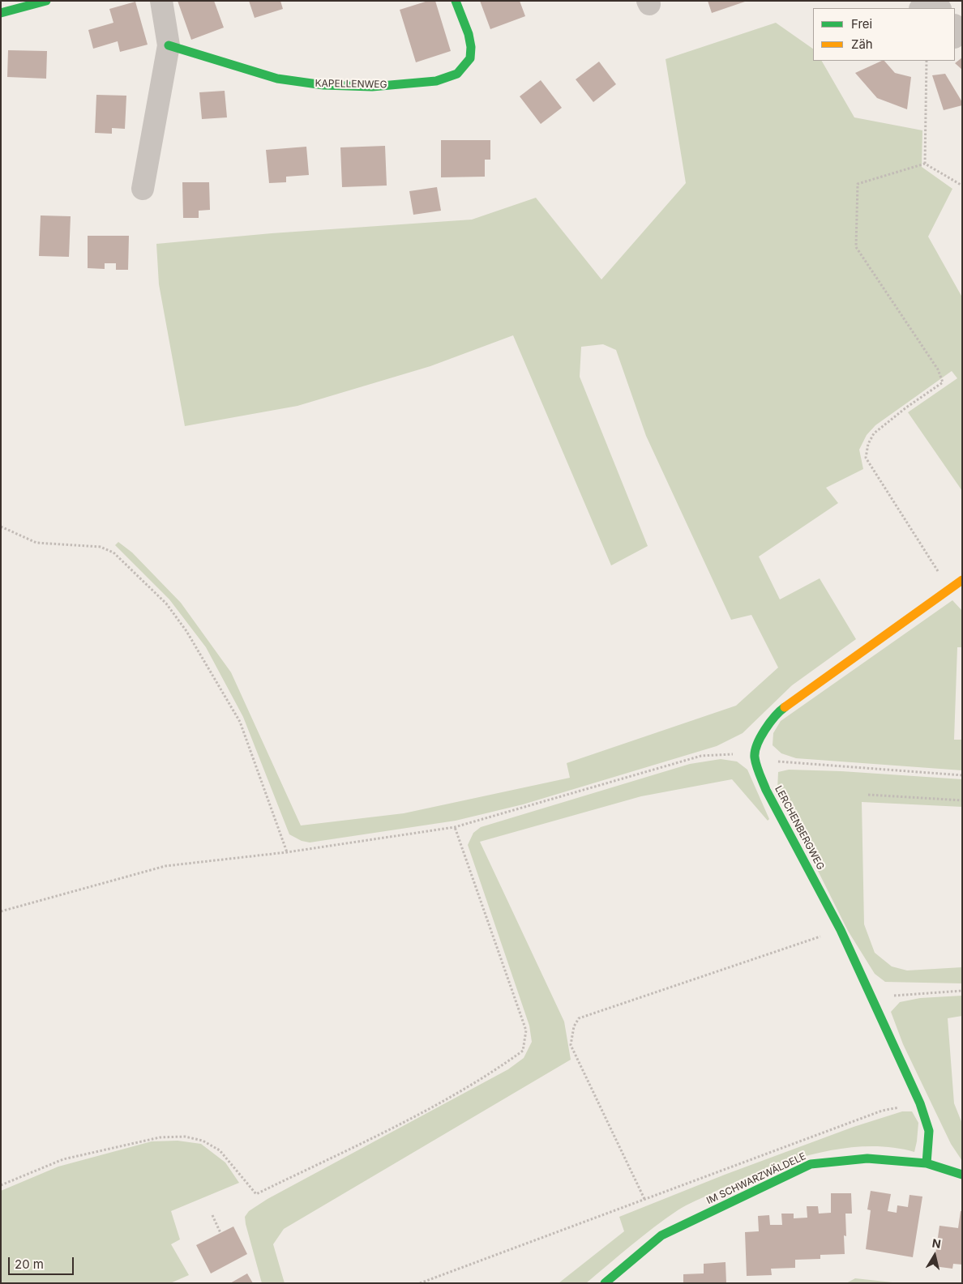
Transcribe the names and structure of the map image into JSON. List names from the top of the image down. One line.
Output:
{"streets":{"street":["KAPELLENWEG","LERCHENBERGWEG","IM SCHWARZWÄLDELE"]},"crossings":[["LERCHENBERGWEG","IM SCHWARZWÄLDELE"]],"legend":["Frei","Zäh"],"scale_bar":"20 m","north":"top"}
